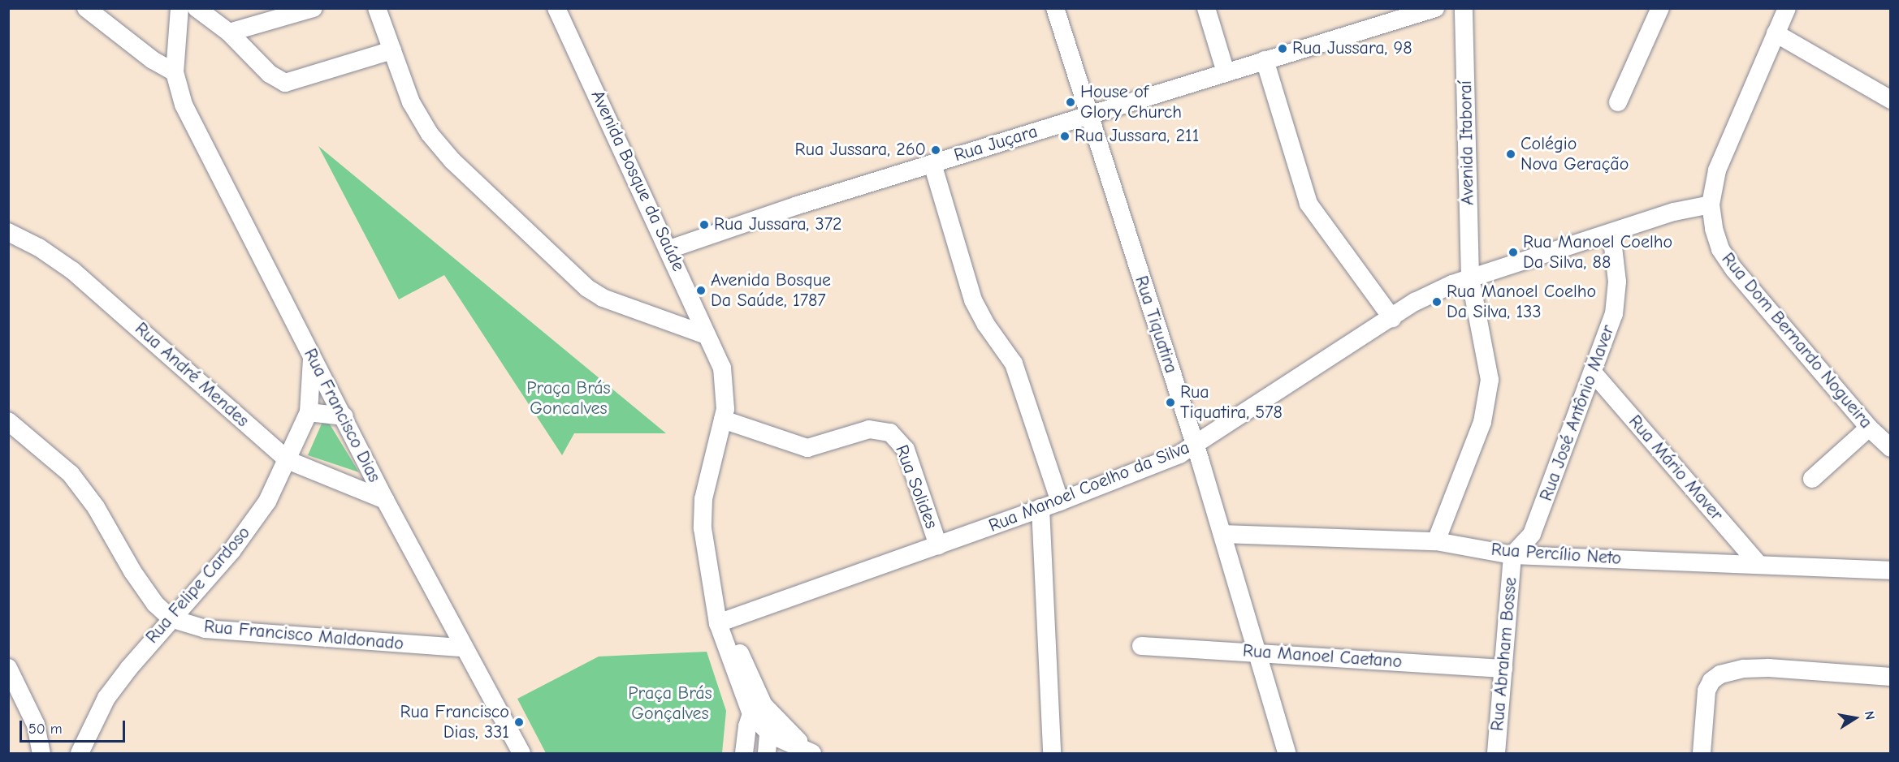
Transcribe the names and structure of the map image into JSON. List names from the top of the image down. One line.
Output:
{"streets":{"street":["Avenida Itaboraí","Rua Juçara","Avenida Bosque da Saúde","Rua Tiquatira","Rua Dom Bernardo Nogueira","Rua André Mendes","Rua José Antônio Maver","Rua Francisco Dias","Rua Mário Maver","Rua Solides","Rua Manoel Coelho da Silva","Rua Percílio Neto","Rua Felipe Cardoso","Rua Francisco Maldonado","Rua Abraham Bosse","Rua Manoel Caetano"]},"crossings":[["Avenida Itaboraí","Rua Manoel Coelho da Silva"],["Avenida Itaboraí","Rua Percílio Neto"],["Rua Juçara","Avenida Bosque da Saúde"],["Rua Juçara","Rua Tiquatira"],["Avenida Bosque da Saúde","Rua Solides"],["Avenida Bosque da Saúde","Rua Manoel Coelho da Silva"],["Rua Tiquatira","Rua Manoel Coelho da Silva"],["Rua Tiquatira","Rua Percílio Neto"],["Rua Tiquatira","Rua Manoel Caetano"],["Rua Dom Bernardo Nogueira","Rua Manoel Coelho da Silva"],["Rua André Mendes","Rua Francisco Dias"],["Rua André Mendes","Rua Felipe Cardoso"],["Rua José Antônio Maver","Rua Mário Maver"],["Rua José Antônio Maver","Rua Manoel Coelho da Silva"],["Rua José Antônio Maver","Rua Percílio Neto"],["Rua José Antônio Maver","Rua Abraham Bosse"],["Rua Francisco Dias","Rua Felipe Cardoso"],["Rua Francisco Dias","Rua Francisco Maldonado"],["Rua Mário Maver","Rua Percílio Neto"],["Rua Solides","Rua Manoel Coelho da Silva"],["Rua Percílio Neto","Rua Abraham Bosse"],["Rua Felipe Cardoso","Rua Francisco Maldonado"],["Rua Abraham Bosse","Rua Manoel Caetano"]],"parks":["Praça Brás Goncalves","Praça Brás Gonçalves"],"places":["Rua Jussara, 98","House of Glory Church","Rua Jussara, 211","Rua Jussara, 260","Colégio Nova Geração","Rua Jussara, 372","Rua Manoel Coelho Da Silva, 88","Avenida Bosque Da Saúde, 1787","Rua Manoel Coelho Da Silva, 133","Rua Tiquatira, 578","Rua Francisco Dias, 331"],"scale_bar":"50 m","north":"right"}
